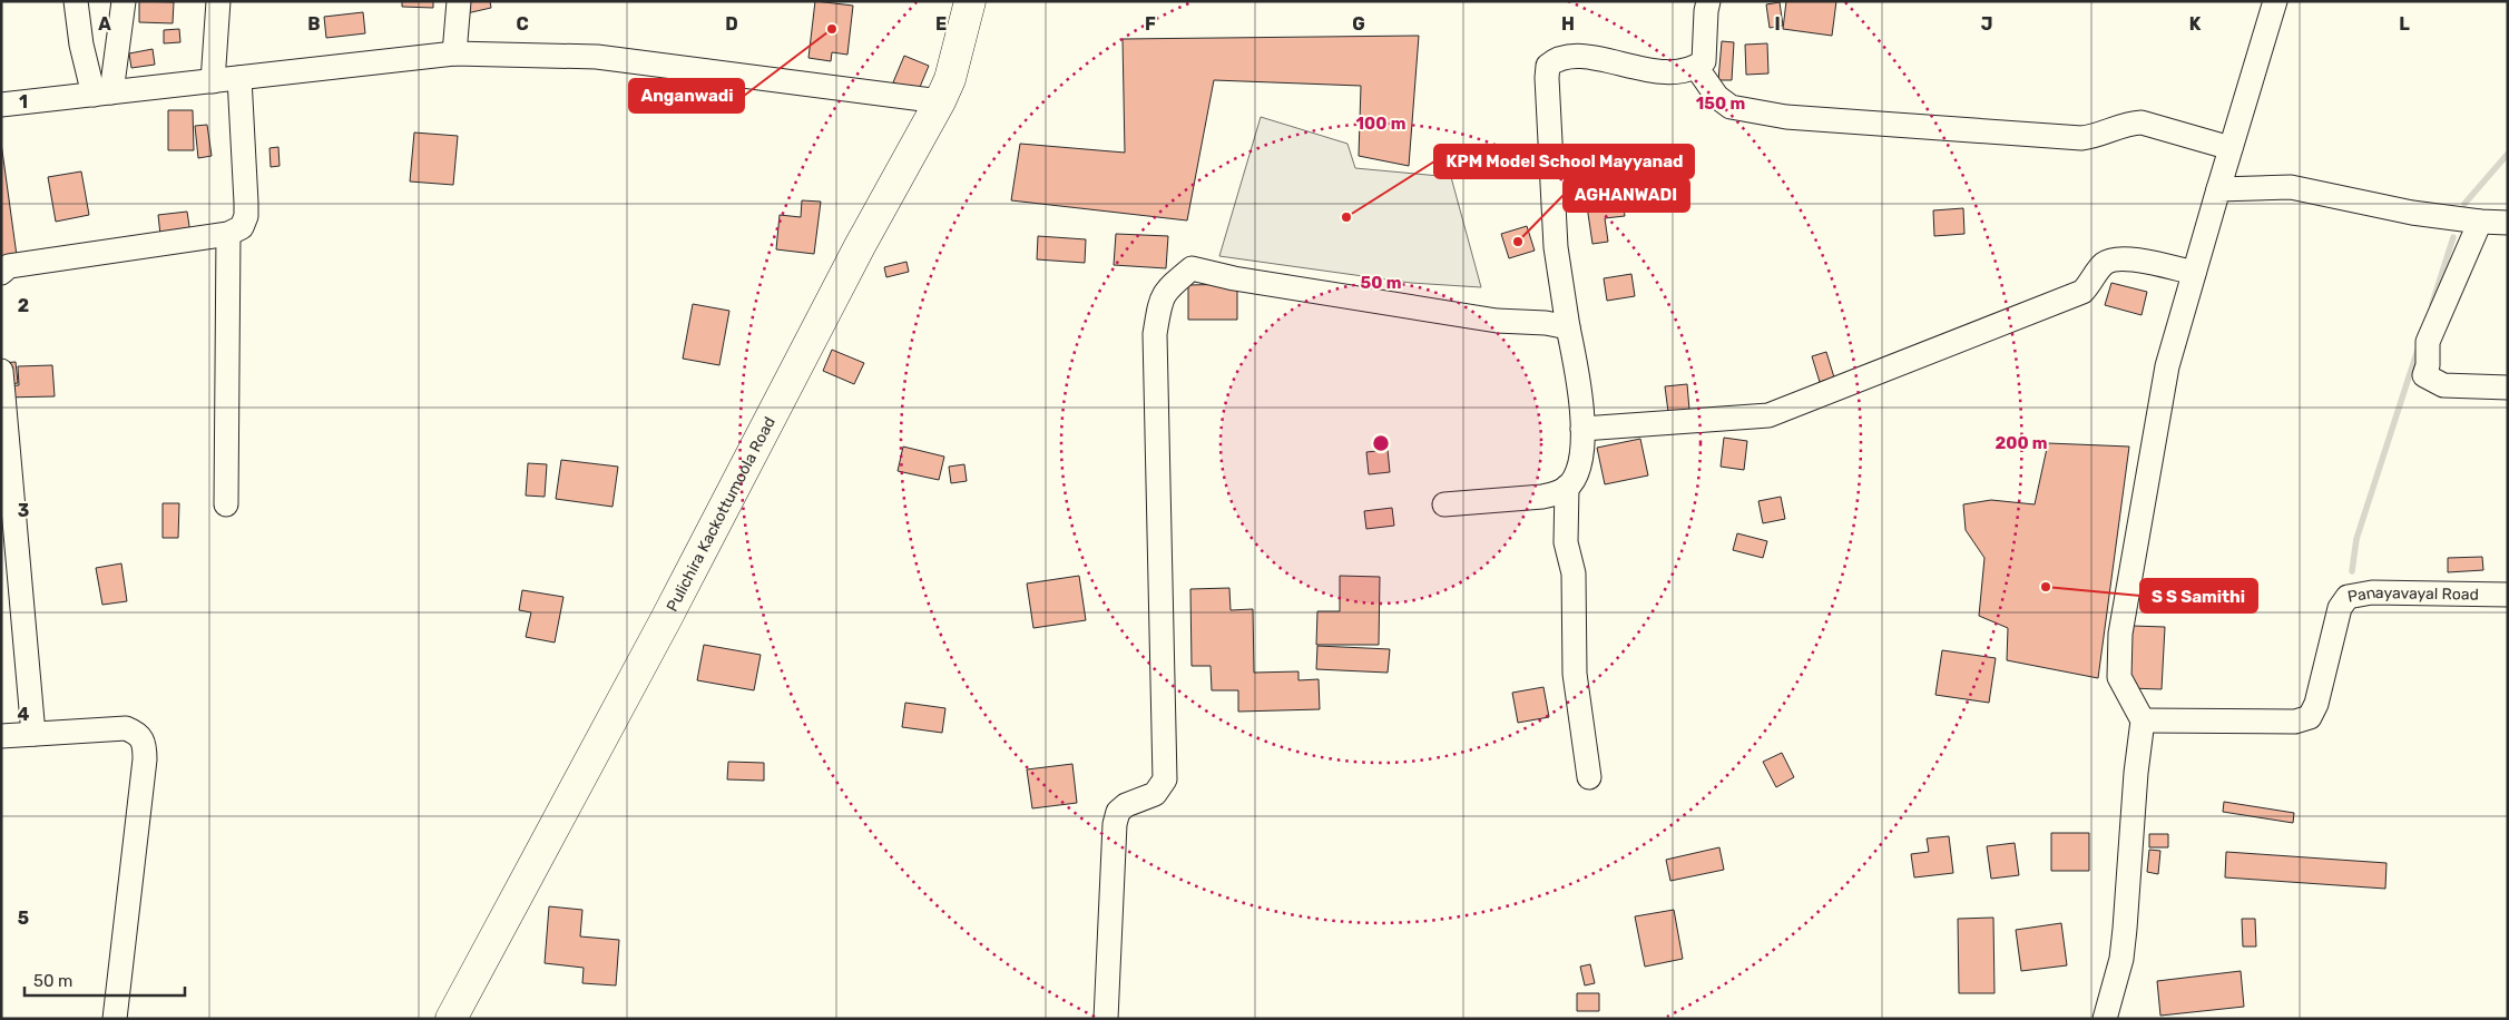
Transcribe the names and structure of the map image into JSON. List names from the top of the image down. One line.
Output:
{"streets":{"main road":["Pulichira Kackottumoola Road"],"street":["Panayavayal Road"]},"places":["Anganwadi","KPM Model School Mayyanad","AGHANWADI","S S Samithi"],"scale_bar":"50 m","grid":{"columns":["A","B","C","D","E","F","G","H","I","J","K","L"],"rows":["1","2","3","4","5"]},"rings":["150 m","100 m","50 m","200 m"]}
